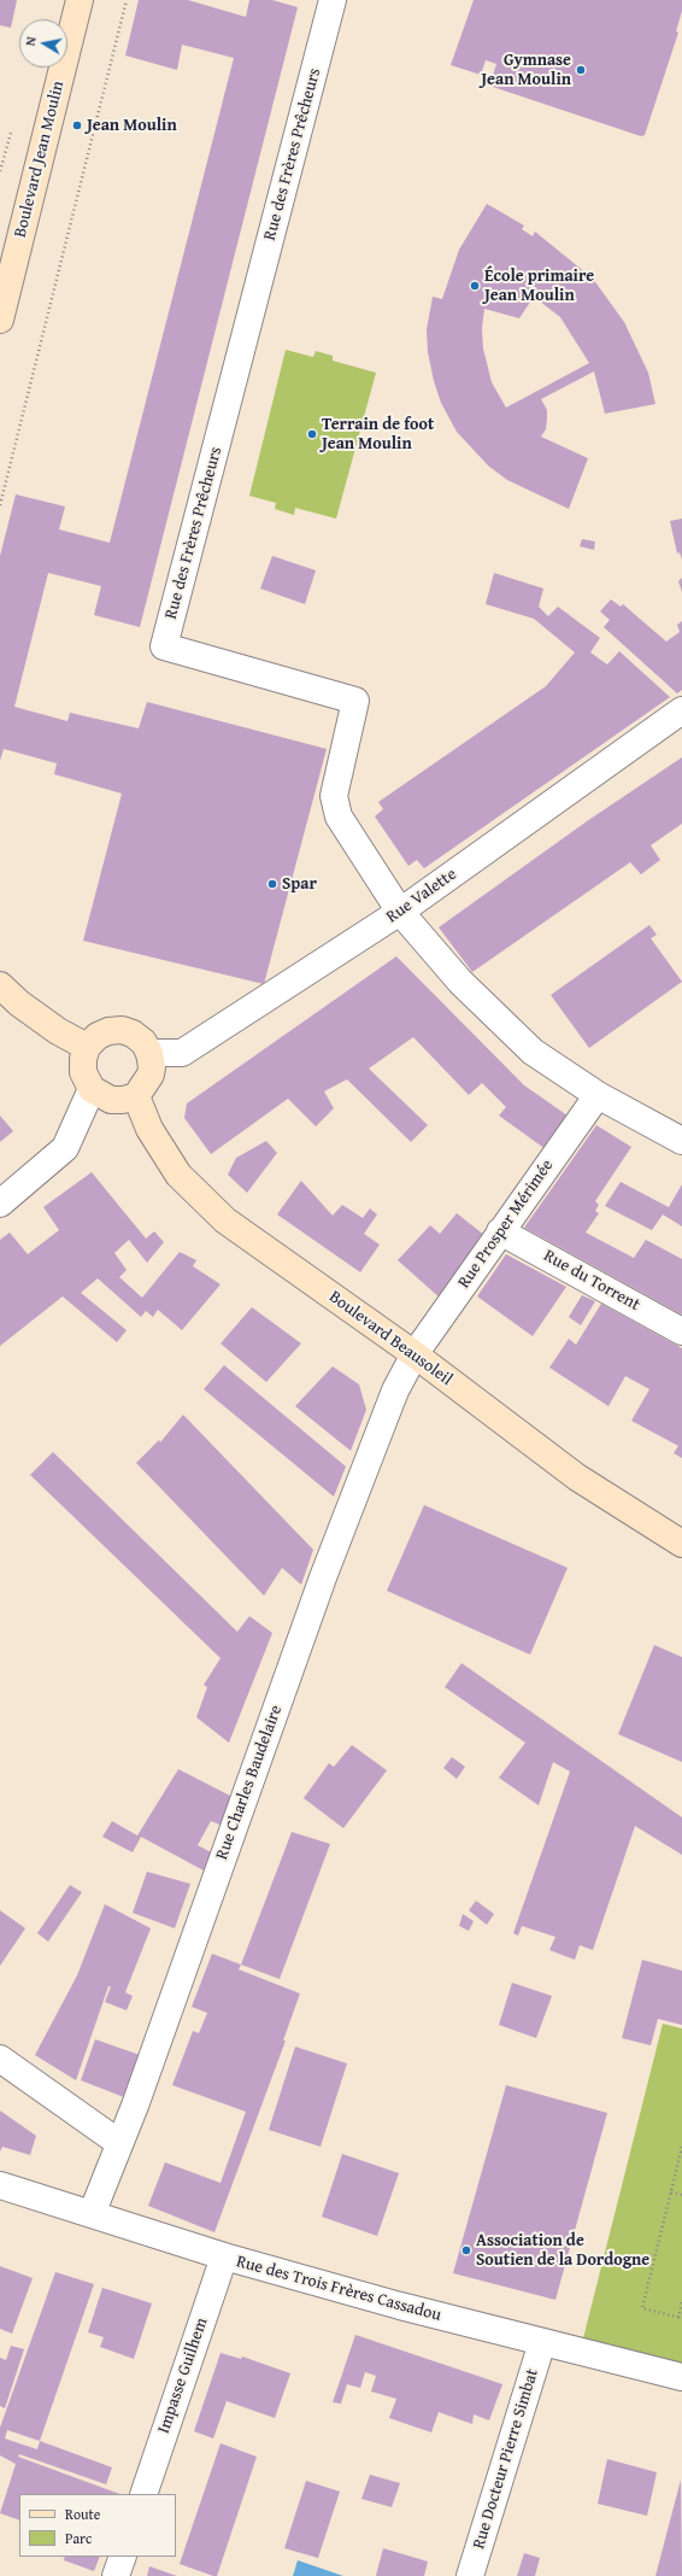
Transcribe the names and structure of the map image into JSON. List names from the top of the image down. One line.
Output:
{"streets":{"main road":["Boulevard Jean Moulin","Boulevard Beausoleil"],"street":["Rue des Frères Prêcheurs","Rue Valette","Rue Prosper Mérimée","Rue du Torrent","Rue Charles Baudelaire","Rue des Trois Frères Cassadou","Impasse Guilhem","Rue Docteur Pierre Simbat"]},"crossings":[["Rue des Frères Prêcheurs","Rue Valette"],["Rue des Frères Prêcheurs","Rue Prosper Mérimée"],["Rue Valette","Boulevard Beausoleil"],["Rue Prosper Mérimée","Rue du Torrent"],["Rue Prosper Mérimée","Boulevard Beausoleil"],["Rue Prosper Mérimée","Rue Charles Baudelaire"],["Boulevard Beausoleil","Rue Charles Baudelaire"],["Rue Charles Baudelaire","Rue des Trois Frères Cassadou"],["Rue des Trois Frères Cassadou","Impasse Guilhem"],["Rue des Trois Frères Cassadou","Rue Docteur Pierre Simbat"]],"places":["Gymnase Jean Moulin","Jean Moulin","École primaire Jean Moulin","Terrain de foot Jean Moulin","Spar","Association de Soutien de la Dordogne"],"legend":["Route","Parc"],"north":"left"}
